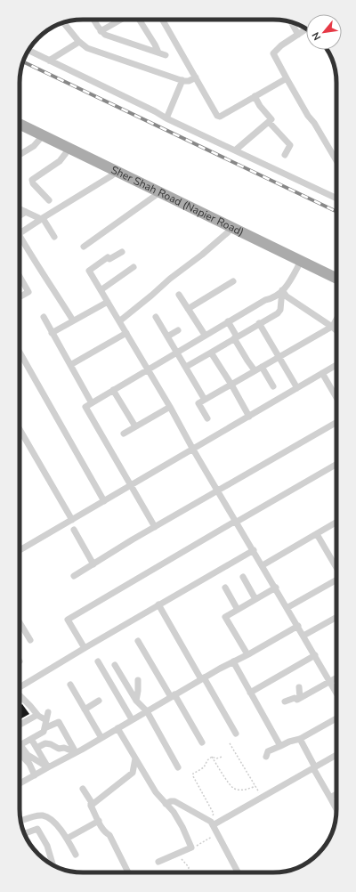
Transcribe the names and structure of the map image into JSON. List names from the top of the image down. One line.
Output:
{"streets":{"main road":["Sher Shah Road (Napier Road)"]},"north":"bottom left"}
